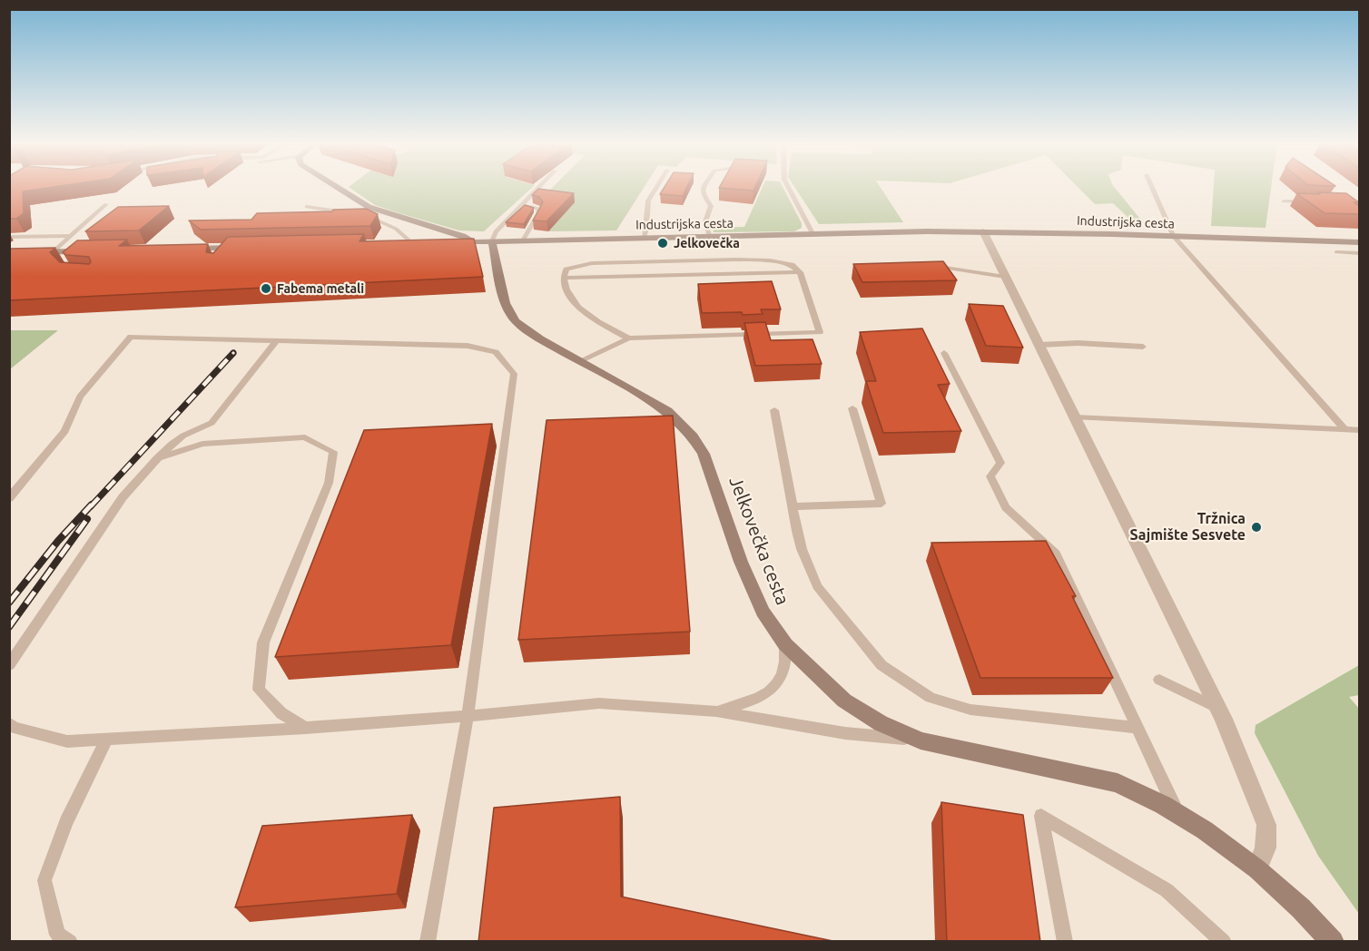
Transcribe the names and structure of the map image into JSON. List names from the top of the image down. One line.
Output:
{"streets":{"street":["Industrijska cesta","Jelkovečka cesta"]},"crossings":[["Industrijska cesta","Jelkovečka cesta"]],"places":["Jelkovečka","Fabema metali","Tržnica Sajmište Sesvete"]}
